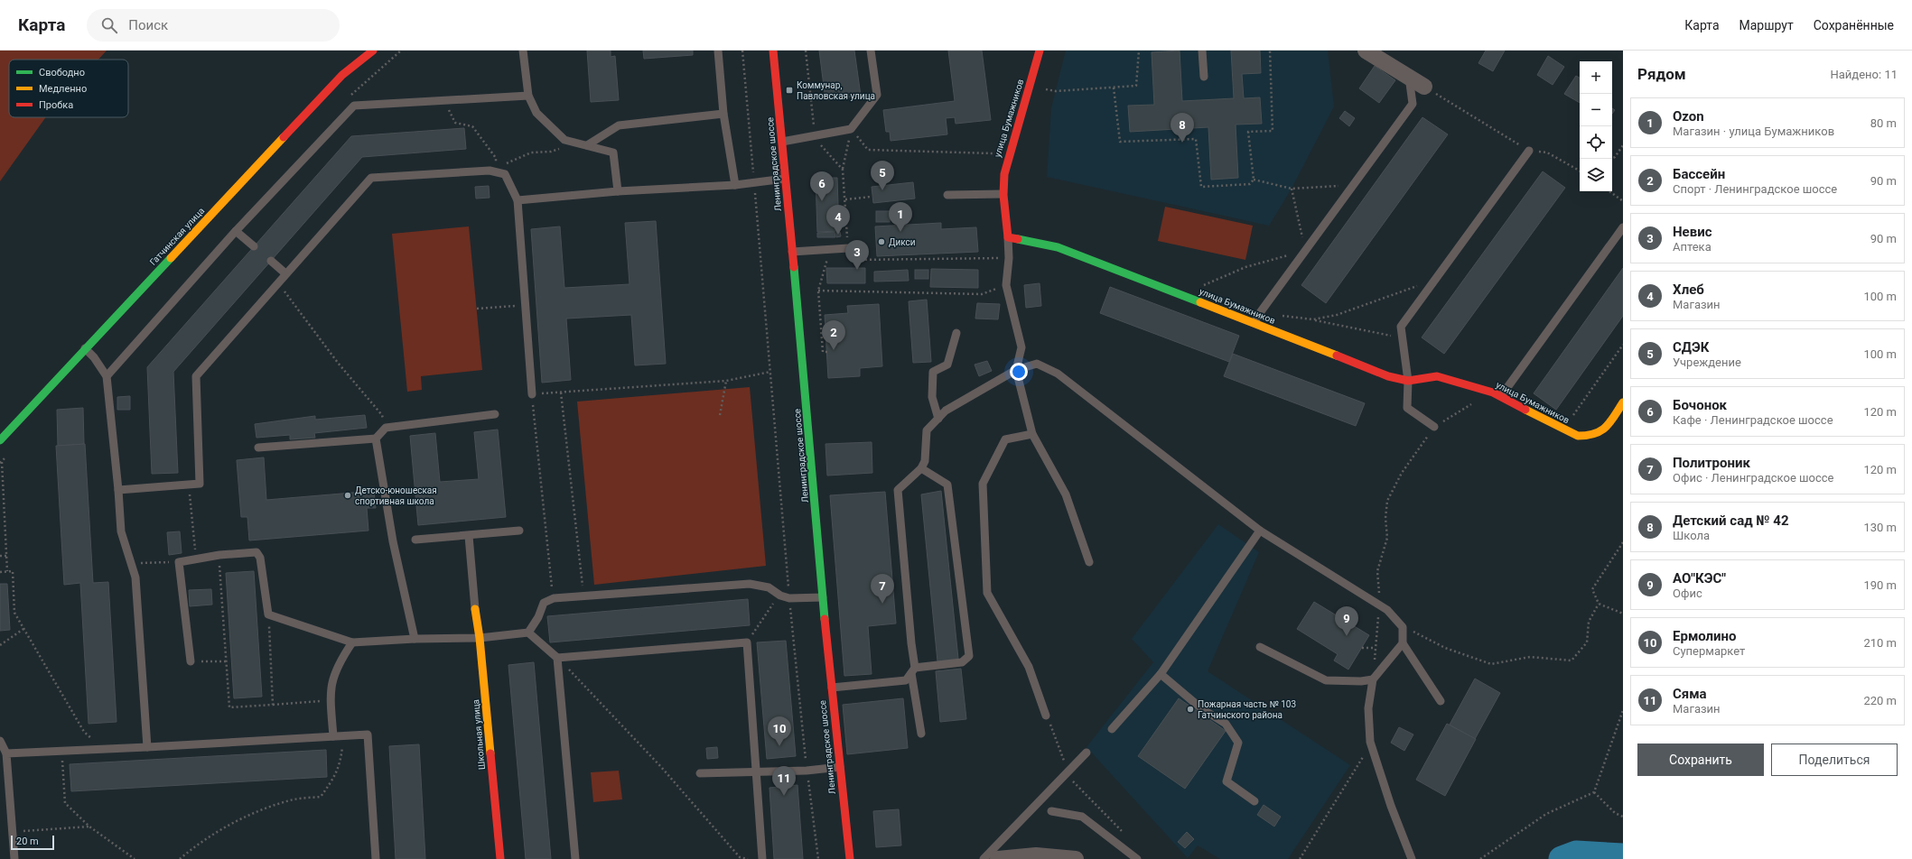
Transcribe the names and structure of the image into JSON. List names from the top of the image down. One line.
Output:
{"streets":{"street":["улица Бумажников","Ленинградское шоссе","Гатчинская улица","Школьная улица"]},"places":{"transit":["Коммунар, Павловская улица"],"other":["Дикси","Детско-юношеская спортивная школа","Пожарная часть № 103 Гатчинского района"]},"legend":["Свободно","Медленно","Пробка"],"scale_bar":"20 m","page":{"header":"Карта","search":"Поиск","nav":["Карта","Маршрут","Сохранённые"],"heading":["Рядом","Найдено: 11"],"map_buttons":["+","−"],"list":[{"mark":"1","name":"Ozon","note":"Магазин · улица Бумажников","value":"80 m"},{"mark":"2","name":"Бассейн","note":"Спорт · Ленинградское шоссе","value":"90 m"},{"mark":"3","name":"Невис","note":"Аптека","value":"90 m"},{"mark":"4","name":"Хлеб","note":"Магазин","value":"100 m"},{"mark":"5","name":"СДЭК","note":"Учреждение","value":"100 m"},{"mark":"6","name":"Бочонок","note":"Кафе · Ленинградское шоссе","value":"120 m"},{"mark":"7","name":"Политроник","note":"Офис · Ленинградское шоссе","value":"120 m"},{"mark":"8","name":"Детский сад № 42","note":"Школа","value":"130 m"},{"mark":"9","name":"АО\"КЭС\"","note":"Офис","value":"190 m"},{"mark":"10","name":"Ермолино","note":"Супермаркет","value":"210 m"},{"mark":"11","name":"Сяма","note":"Магазин","value":"220 m"}],"pins":["8","5","6","1","4","3","2","7","9","10","11"],"buttons":["Сохранить","Поделиться"],"scale":"20 m"}}
